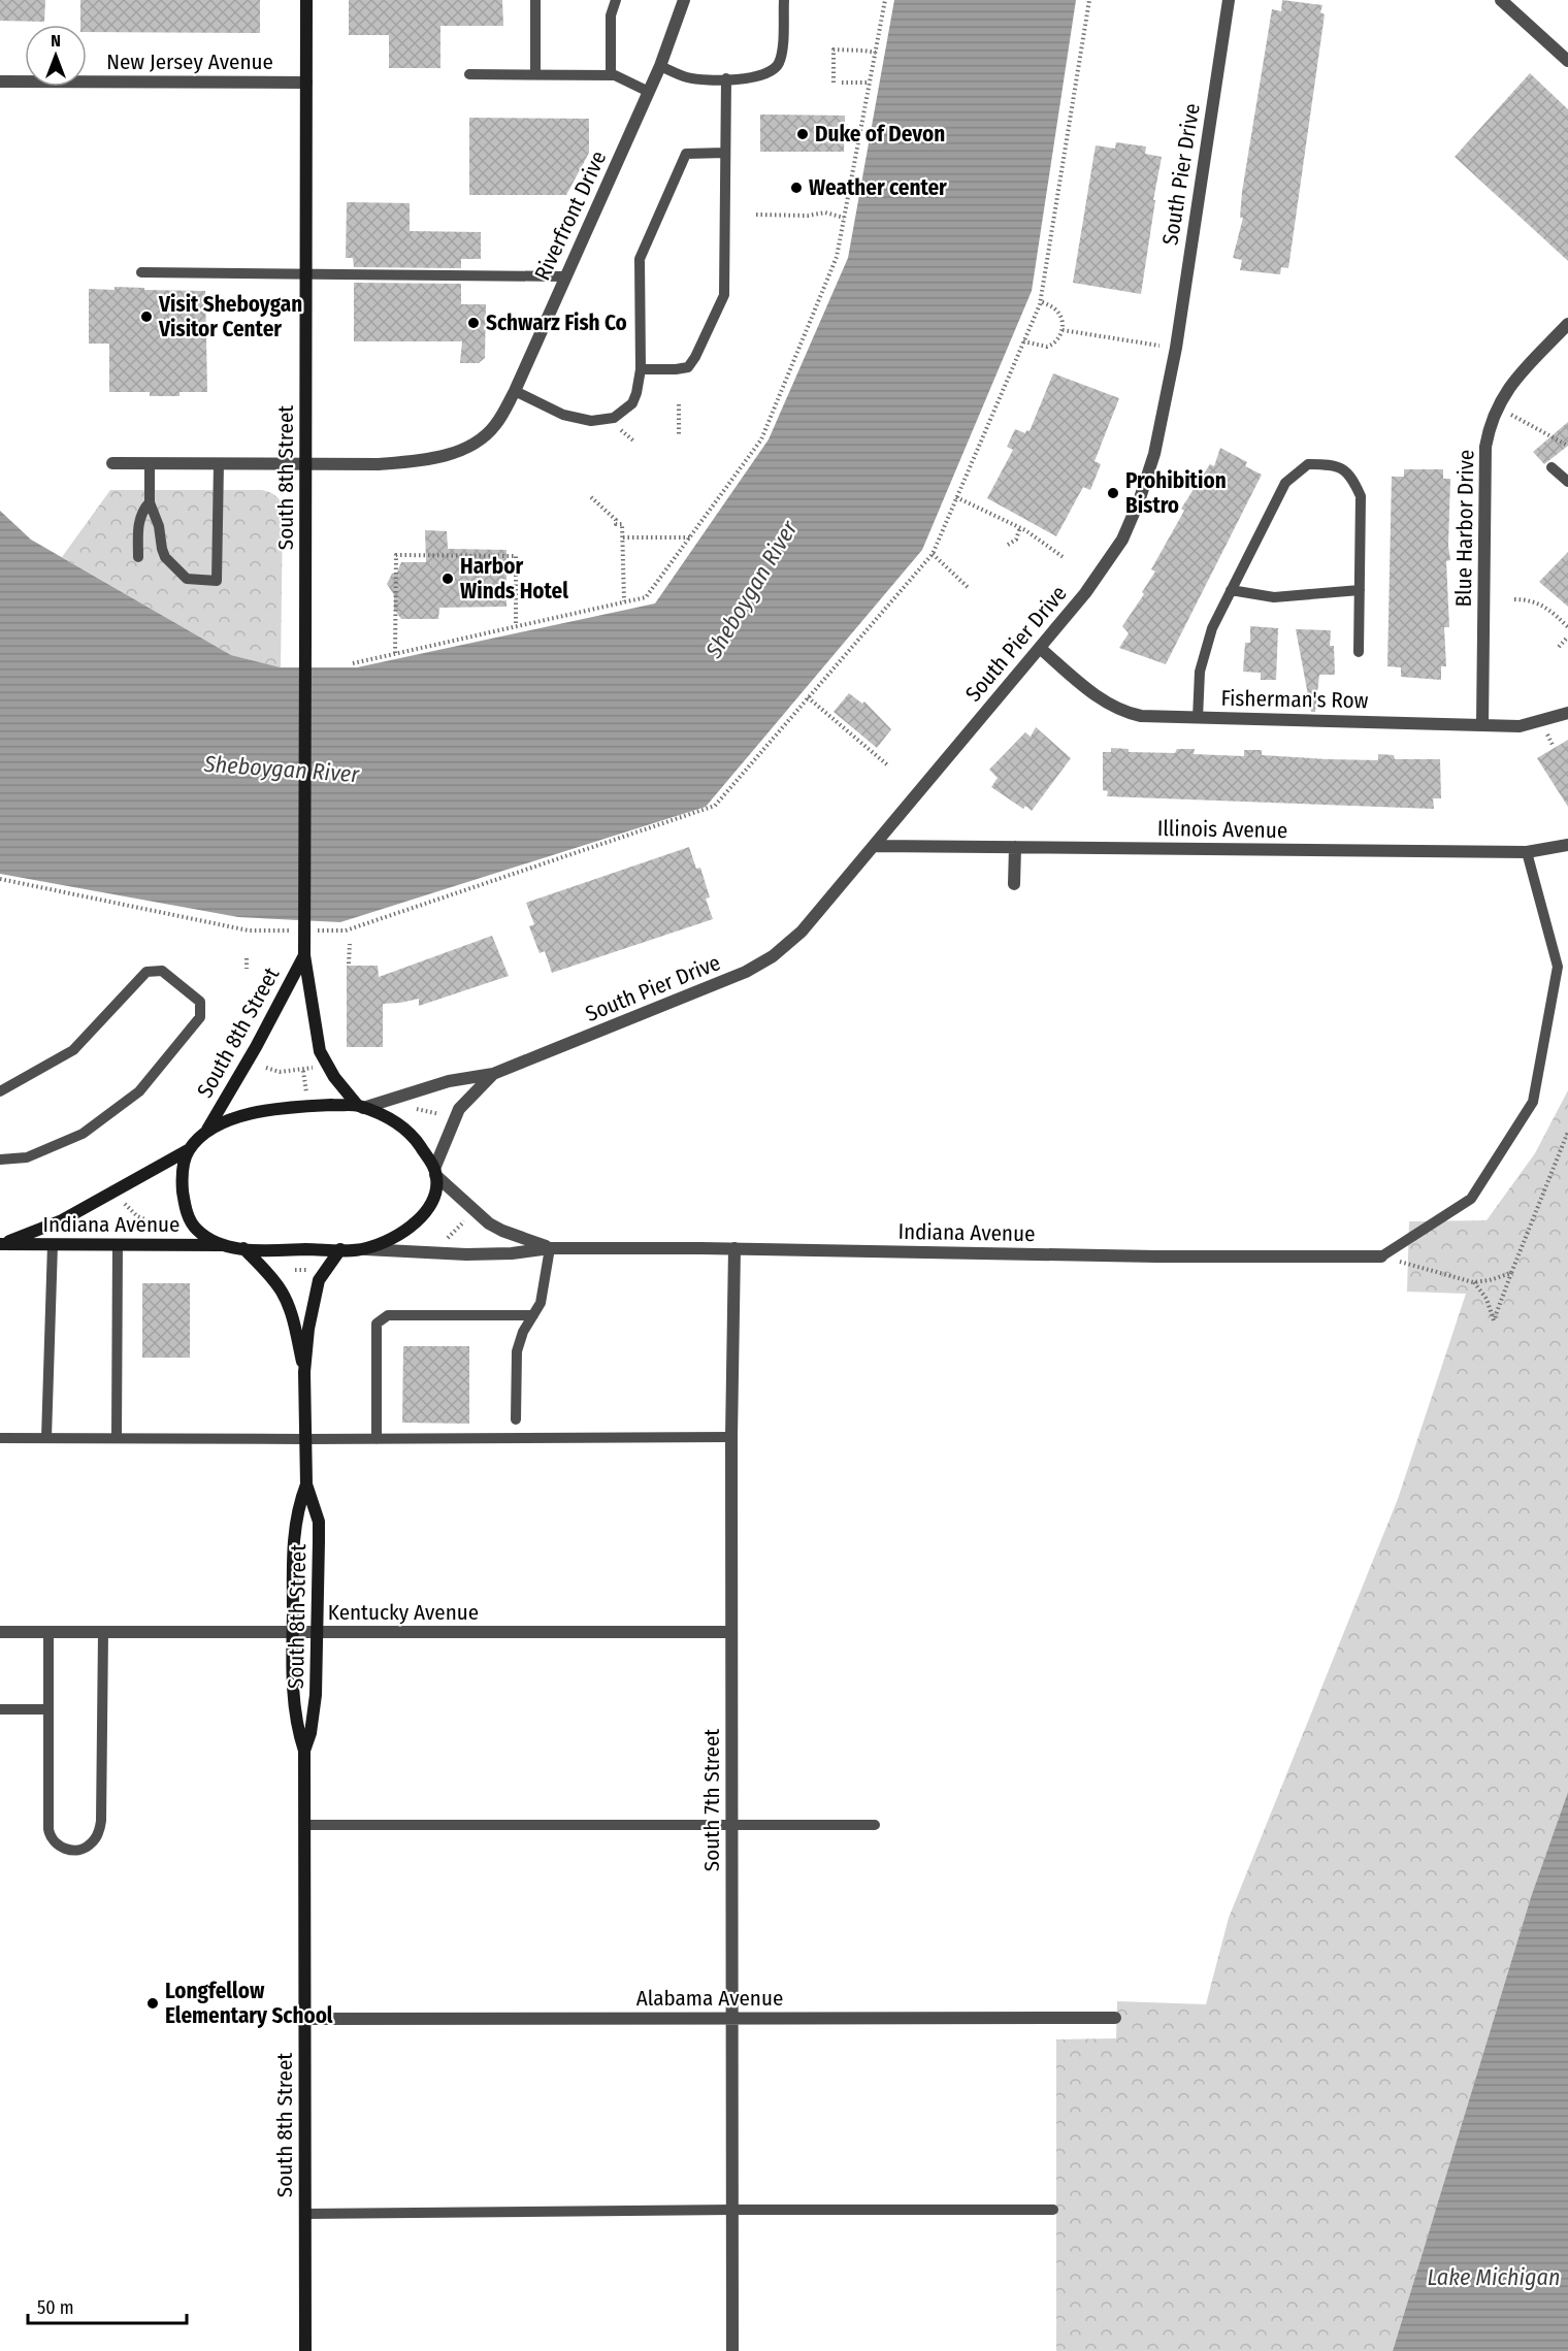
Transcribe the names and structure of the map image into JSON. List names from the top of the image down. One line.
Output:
{"streets":{"main road":["South 8th Street","Indiana Avenue"],"street":["New Jersey Avenue","South Pier Drive","Riverfront Drive","Blue Harbor Drive","Fisherman's Row","Illinois Avenue","Kentucky Avenue","South 7th Street","Alabama Avenue"]},"crossings":[["New Jersey Avenue","South 8th Street"],["South Pier Drive","South 8th Street"],["South Pier Drive","Fisherman's Row"],["South Pier Drive","Illinois Avenue"],["South Pier Drive","Indiana Avenue"],["Riverfront Drive","South 8th Street"],["South 8th Street","Indiana Avenue"],["South 8th Street","Kentucky Avenue"],["South 8th Street","Alabama Avenue"],["Blue Harbor Drive","Fisherman's Row"],["Indiana Avenue","South 7th Street"],["Kentucky Avenue","South 7th Street"],["South 7th Street","Alabama Avenue"]],"water":["Sheboygan River","Lake Michigan"],"places":["Duke of Devon","Weather center","Visit Sheboygan Visitor Center","Schwarz Fish Co","Prohibition Bistro","Harbor Winds Hotel","Longfellow Elementary School"],"scale_bar":"50 m","north":"top"}
